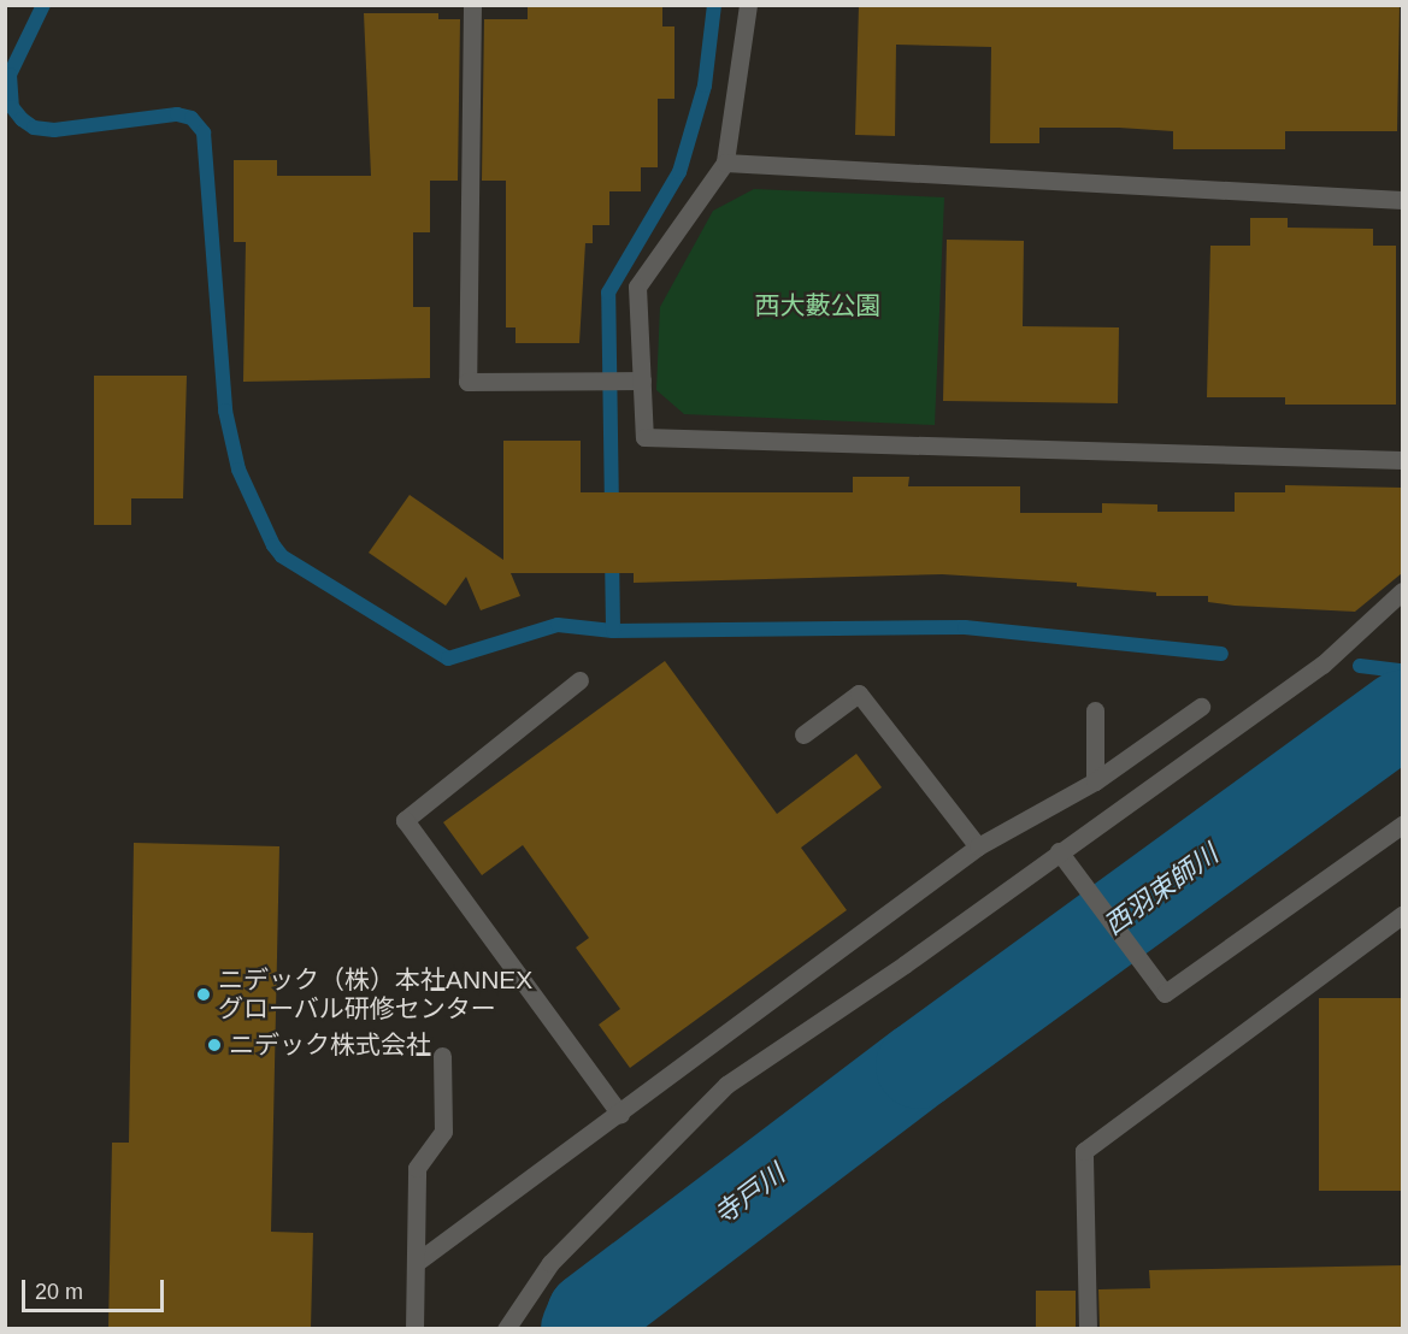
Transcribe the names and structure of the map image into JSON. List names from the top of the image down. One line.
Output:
{"water":["西羽束師川","寺戸川"],"parks":["西大藪公園"],"places":["ニデック（株）本社ANNEX グローバル研修センター","ニデック株式会社"],"scale_bar":"20 m"}
